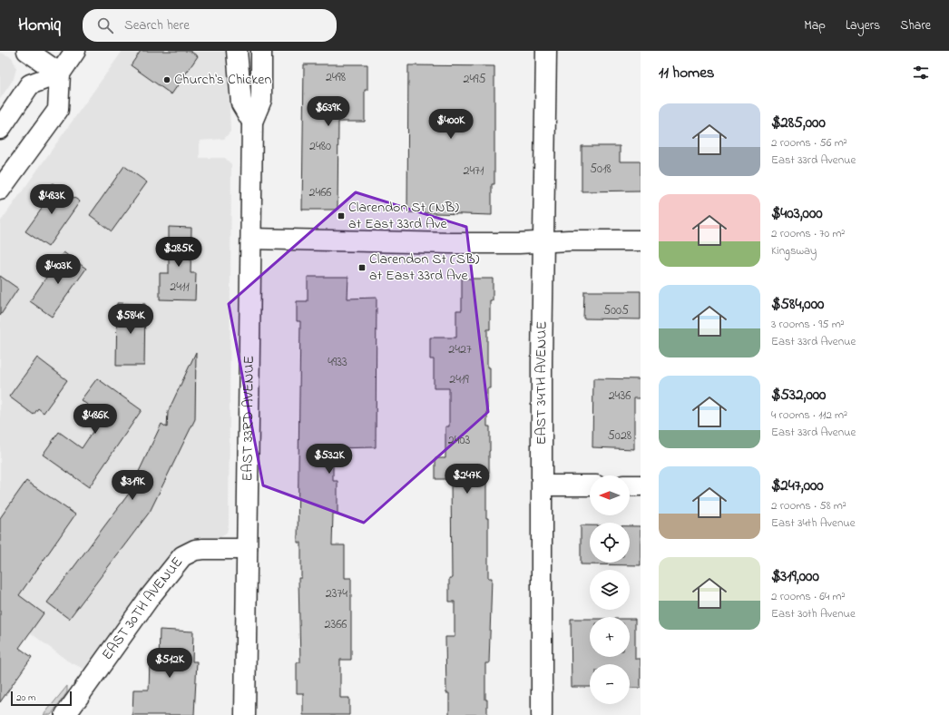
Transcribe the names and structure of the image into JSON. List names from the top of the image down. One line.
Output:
{"streets":{"street":["EAST 34TH AVENUE","EAST 33RD AVENUE","EAST 30TH AVENUE"]},"crossings":[["EAST 33RD AVENUE","EAST 30TH AVENUE"]],"places":{"other":["Church's Chicken"],"transit":["Clarendon St (NB) at East 33rd Ave","Clarendon St (SB) at East 33rd Ave"]},"house_numbers":["2498","2495","2480","5018","2471","2466","2411","5005","2427","4933","2419","2436","5028","2403","2374","2366"],"scale_bar":"20 m","north":"left","page":{"header":"Homiq","search":"Search here","nav":["Map","Layers","Share"],"heading":"11 homes","list":[{"name":"$285,000","note":"2 rooms · 56 m² · East 33rd Avenue"},{"name":"$403,000","note":"2 rooms · 70 m² · Kingsway"},{"name":"$584,000","note":"3 rooms · 95 m² · East 33rd Avenue"},{"name":"$532,000","note":"4 rooms · 112 m² · East 33rd Avenue"},{"name":"$247,000","note":"2 rooms · 58 m² · East 34th Avenue"},{"name":"$319,000","note":"2 rooms · 64 m² · East 30th Avenue"}],"price":["$639K","$400K","$483K","$285K","$403K","$584K","$486K","$532K","$247K","$319K","$512K"],"map_buttons":["+","−"],"scale":"20 m"}}
